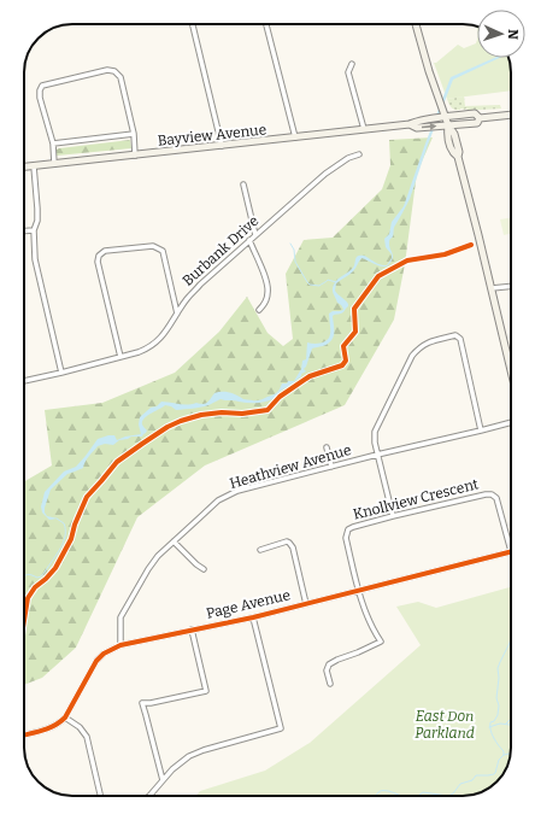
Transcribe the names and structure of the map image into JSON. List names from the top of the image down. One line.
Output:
{"streets":{"main road":["Bayview Avenue"],"street":["Burbank Drive","Heathview Avenue","Knollview Crescent","Page Avenue"]},"crossings":[["Heathview Avenue","Page Avenue"],["Knollview Crescent","Page Avenue"]],"parks":["East Don Parkland"],"north":"right"}
